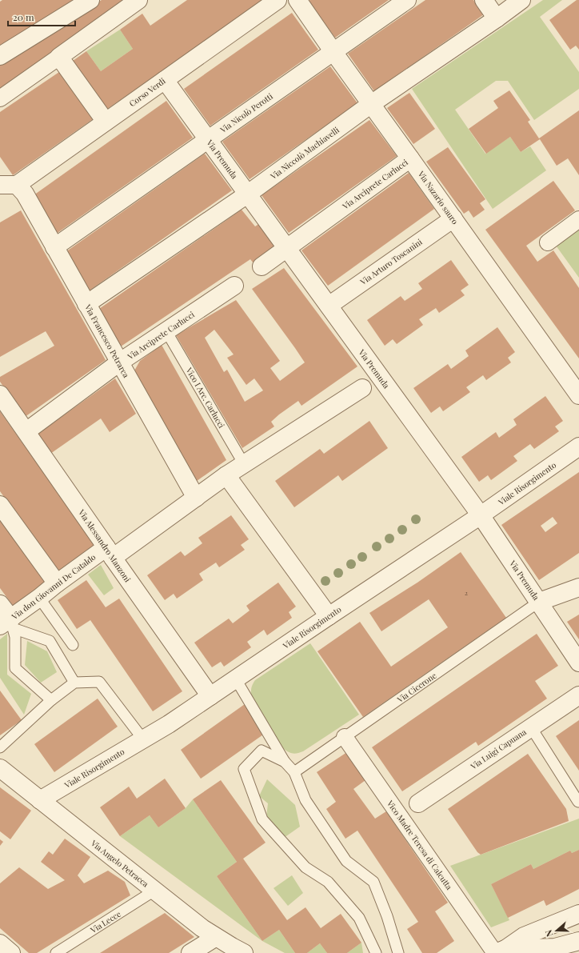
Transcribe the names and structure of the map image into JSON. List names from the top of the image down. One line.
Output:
{"streets":{"street":["Corso Verdi","Via Nicolò Perotti","Via Niccolò Machiavelli","Via Premuda","Via Arciprete Carlucci","Via Nazario sauro","Via Arturo Toscanini","Via Francesco Petrarca","Viale Risorgimento","Via Alessandro Manzoni","Via don Giovanni De Cataldo","Via Luigi Capuana","Vico Madre Teresa di Calcutta","Via Angelo Petracca"],"lane":["Vico I Arc. Carlucci","Via Cicerone","Via Lecce"]},"crossings":[["Corso Verdi","Via Premuda"],["Corso Verdi","Via Francesco Petrarca"],["Via Nicolò Perotti","Via Premuda"],["Via Nicolò Perotti","Via Nazario sauro"],["Via Nicolò Perotti","Via Francesco Petrarca"],["Via Niccolò Machiavelli","Via Premuda"],["Via Niccolò Machiavelli","Via Nazario sauro"],["Via Niccolò Machiavelli","Via Francesco Petrarca"],["Via Premuda","Via Arciprete Carlucci"],["Via Premuda","Via Arturo Toscanini"],["Via Premuda","Viale Risorgimento"],["Via Premuda","Via Cicerone"],["Via Arciprete Carlucci","Via Nazario sauro"],["Via Arciprete Carlucci","Via Francesco Petrarca"],["Via Arciprete Carlucci","Vico I Arc. Carlucci"],["Via Arciprete Carlucci","Via Alessandro Manzoni"],["Via Nazario sauro","Via Arturo Toscanini"],["Via Francesco Petrarca","Via don Giovanni De Cataldo"],["Vico I Arc. Carlucci","Via don Giovanni De Cataldo"],["Viale Risorgimento","Via Alessandro Manzoni"],["Viale Risorgimento","Via Angelo Petracca"],["Via Alessandro Manzoni","Via don Giovanni De Cataldo"],["Via Cicerone","Vico Madre Teresa di Calcutta"],["Via Angelo Petracca","Via Lecce"]],"house_numbers":["2"],"scale_bar":"20 m","north":"left"}
